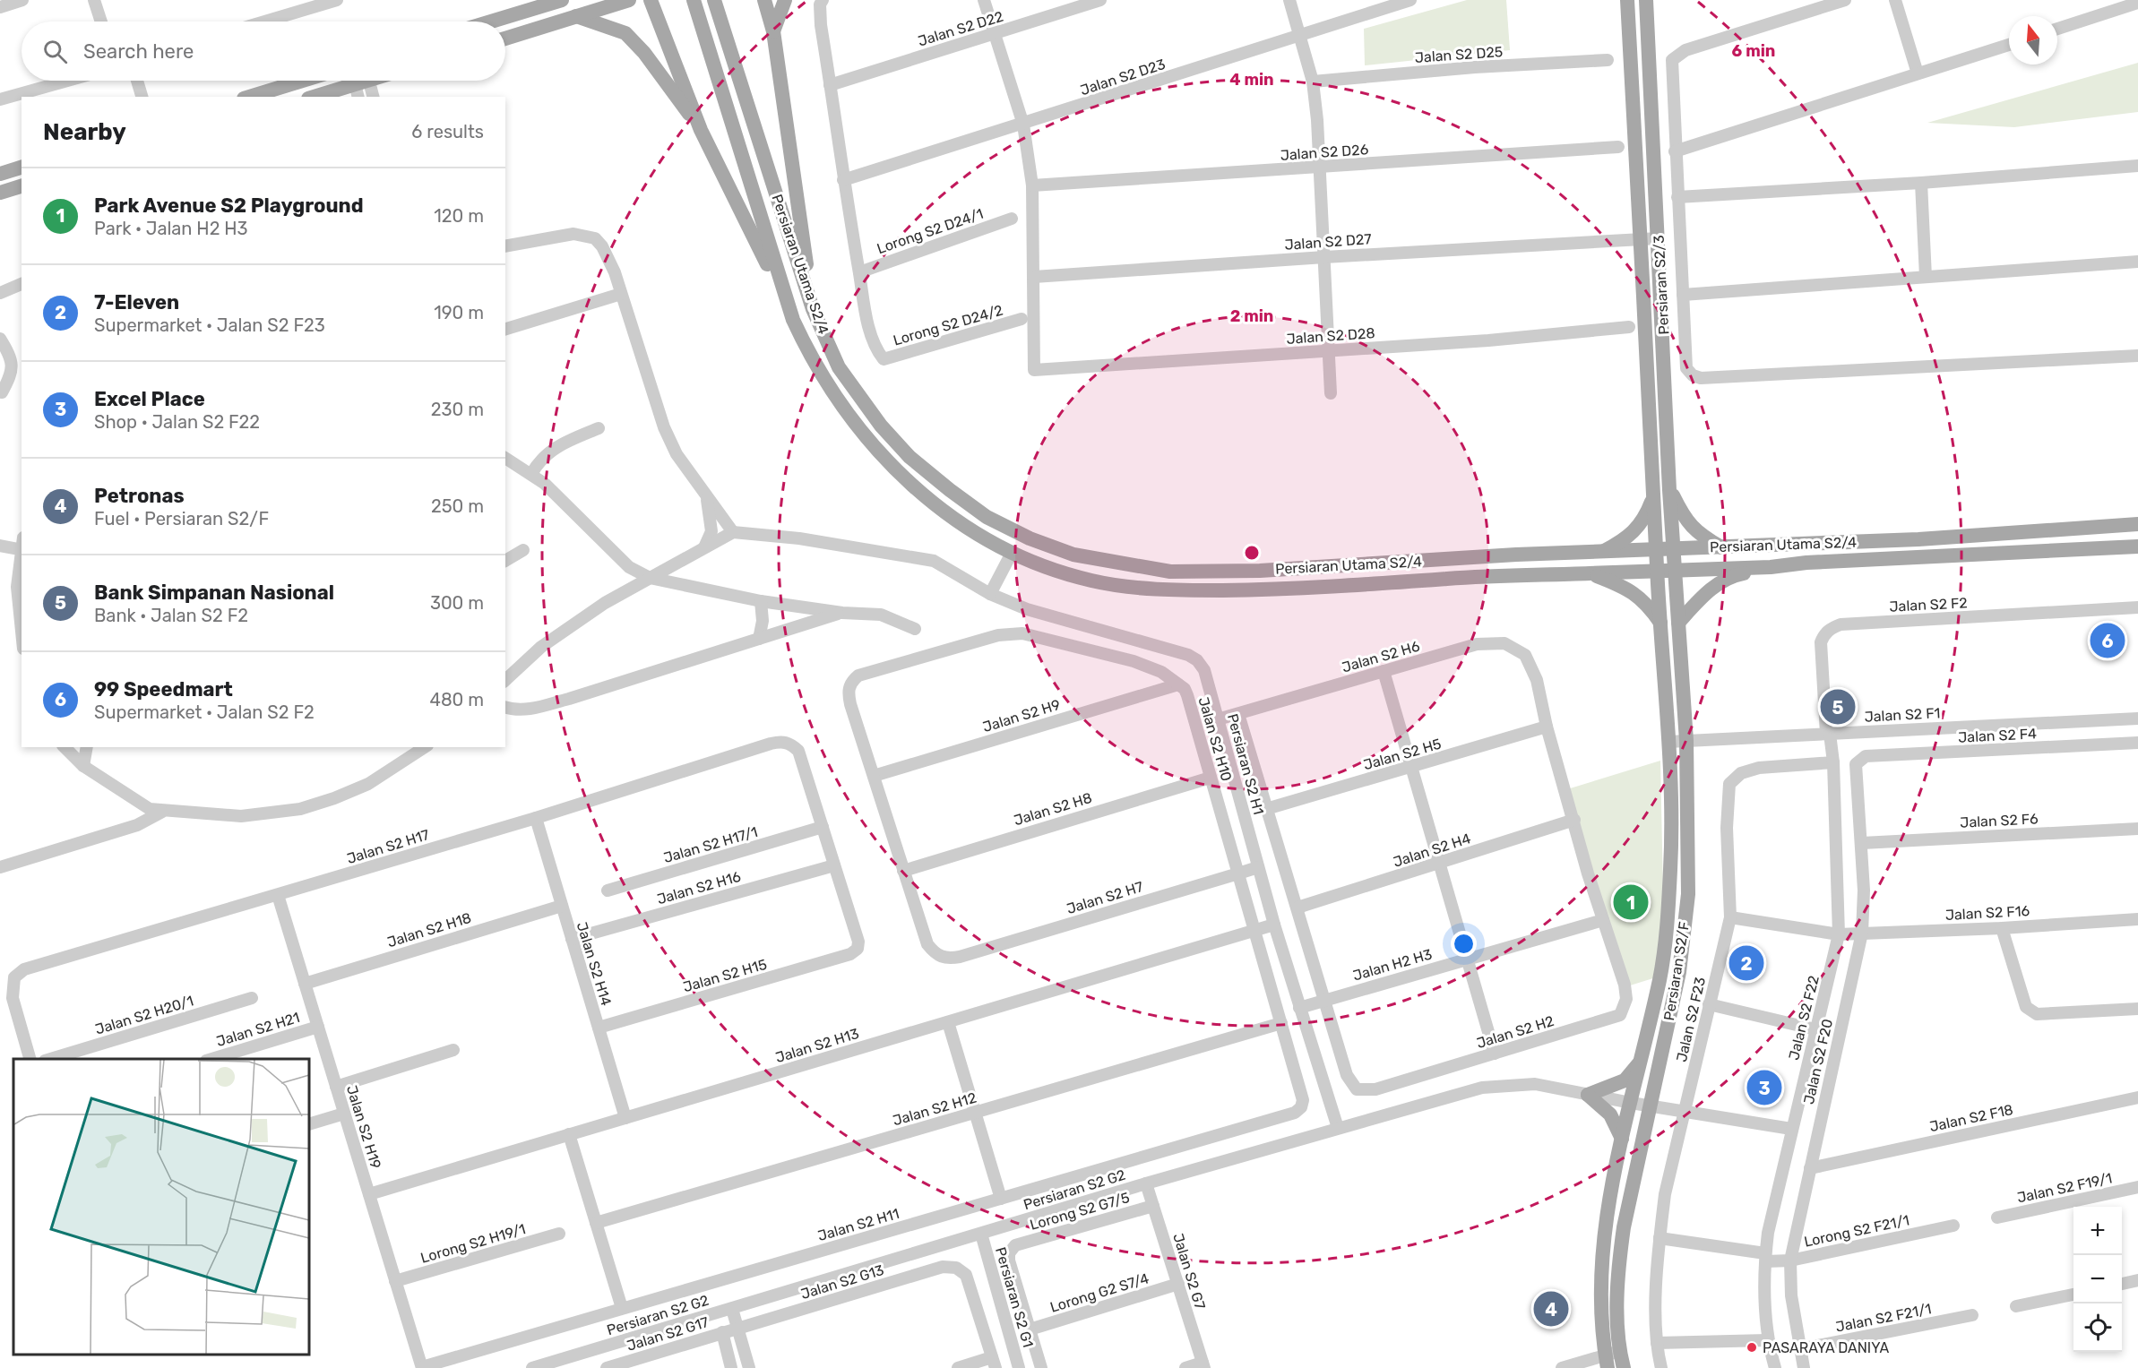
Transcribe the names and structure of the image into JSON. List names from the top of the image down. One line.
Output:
{"streets":{"main road":["Persiaran Utama S2/4","Persiaran S2/3","Persiaran S2/F"],"street":["Jalan S2 D22","Jalan S2 D25","Jalan S2 D23","Jalan S2 D26","Lorong S2 D24/1","Jalan S2 D27","Lorong S2 D24/2","Jalan S2 D28","Jalan S2 F2","Jalan S2 H6","Jalan S2 F1","Jalan S2 H9","Jalan S2 F4","Jalan S2 H10","Jalan S2 H5","Persiaran S2 H1","Jalan S2 H8","Jalan S2 F6","Jalan S2 H17/1","Jalan S2 H17","Jalan S2 H4","Jalan S2 H16","Jalan S2 H7","Jalan S2 F16","Jalan S2 H18","Jalan S2 H14","Jalan H2 H3","Jalan S2 H15","Jalan S2 H20/1","Jalan S2 F22","Jalan S2 F23","Jalan S2 H21","Jalan S2 H2","Jalan S2 H13","Jalan S2 F20","Jalan S2 H12","Jalan S2 F18","Jalan S2 H19","Jalan S2 F19/1","Persiaran S2 G2","Lorong S2 G7/5","Jalan S2 H11","Lorong S2 F21/1","Lorong S2 H19/1","Jalan S2 G7","Jalan S2 G13","Lorong G2 S7/4","Persiaran S2 G1","Jalan S2 F21/1","Jalan S2 G17"]},"crossings":[["Lorong S2 D24/1","Lorong S2 D24/2"],["Jalan S2 D27","Persiaran S2/3"],["Jalan S2 D27","Jalan S2 D28"],["Jalan S2 D27","Persiaran S2/F"],["Persiaran Utama S2/4","Persiaran S2/3"],["Persiaran Utama S2/4","Persiaran S2/F"],["Persiaran S2/3","Persiaran S2/F"],["Jalan S2 F2","Jalan S2 F1"],["Jalan S2 F2","Jalan S2 F22"],["Jalan S2 H6","Jalan S2 H5"],["Jalan S2 H6","Persiaran S2 H1"],["Jalan S2 H6","Jalan S2 H4"],["Jalan S2 H6","Jalan H2 H3"],["Jalan S2 H6","Jalan S2 H2"],["Jalan S2 F1","Persiaran S2/F"],["Jalan S2 F1","Jalan S2 F22"],["Jalan S2 H9","Jalan S2 H10"],["Jalan S2 F4","Jalan S2 F20"],["Jalan S2 H10","Jalan S2 H8"],["Jalan S2 H10","Jalan S2 H7"],["Jalan S2 H10","Jalan S2 H13"],["Jalan S2 H10","Jalan S2 H12"],["Jalan S2 H10","Jalan S2 H11"],["Persiaran S2 H1","Jalan S2 H7"],["Persiaran S2 H1","Jalan H2 H3"],["Persiaran S2 H1","Jalan S2 H13"],["Persiaran S2 H1","Persiaran S2 G2"],["Jalan S2 F6","Jalan S2 F20"],["Jalan S2 H17/1","Jalan S2 H17"],["Jalan S2 H17","Jalan S2 H14"],["Jalan S2 H17","Jalan S2 H19"],["Jalan S2 H16","Jalan S2 H14"],["Jalan S2 H16","Jalan S2 H15"],["Jalan S2 F16","Jalan S2 F22"],["Jalan S2 F16","Jalan S2 F23"],["Jalan S2 F16","Jalan S2 F20"],["Jalan S2 H18","Jalan S2 H14"],["Jalan S2 H18","Jalan S2 H19"],["Jalan S2 H14","Jalan S2 H15"],["Jalan S2 H14","Jalan S2 H13"],["Jalan H2 H3","Jalan S2 H2"],["Persiaran S2/F","Persiaran S2 G2"],["Jalan S2 F22","Jalan S2 F23"],["Jalan S2 F22","Persiaran S2 G2"],["Jalan S2 F22","Lorong S2 F21/1"],["Jalan S2 F23","Persiaran S2 G2"],["Jalan S2 F23","Lorong S2 F21/1"],["Jalan S2 H21","Jalan S2 H19"],["Jalan S2 H13","Jalan S2 H19"],["Jalan S2 F20","Jalan S2 F18"],["Jalan S2 F20","Lorong S2 F21/1"],["Jalan S2 F20","Jalan S2 F21/1"],["Jalan S2 H19","Jalan S2 H11"],["Jalan S2 H19","Lorong S2 H19/1"],["Persiaran S2 G2","Jalan S2 G7"],["Persiaran S2 G2","Persiaran S2 G1"],["Lorong S2 G7/5","Jalan S2 G7"],["Lorong S2 G7/5","Lorong G2 S7/4"],["Jalan S2 G7","Lorong G2 S7/4"],["Jalan S2 G13","Jalan S2 G17"]],"places":["PASARAYA DANIYA"],"north":"top","page":{"search":"Search here","heading":["Nearby","6 results"],"list":[{"mark":"1","name":"Park Avenue S2 Playground","note":"Park · Jalan H2 H3","value":"120 m"},{"mark":"2","name":"7-Eleven","note":"Supermarket · Jalan S2 F23","value":"190 m"},{"mark":"3","name":"Excel Place","note":"Shop · Jalan S2 F22","value":"230 m"},{"mark":"4","name":"Petronas","note":"Fuel · Persiaran S2/F","value":"250 m"},{"mark":"5","name":"Bank Simpanan Nasional","note":"Bank · Jalan S2 F2","value":"300 m"},{"mark":"6","name":"99 Speedmart","note":"Supermarket · Jalan S2 F2","value":"480 m"}],"pins":["6","5","1","2","3","4"],"map_buttons":["+","−"]},"rings":["6 min","4 min","2 min"]}
